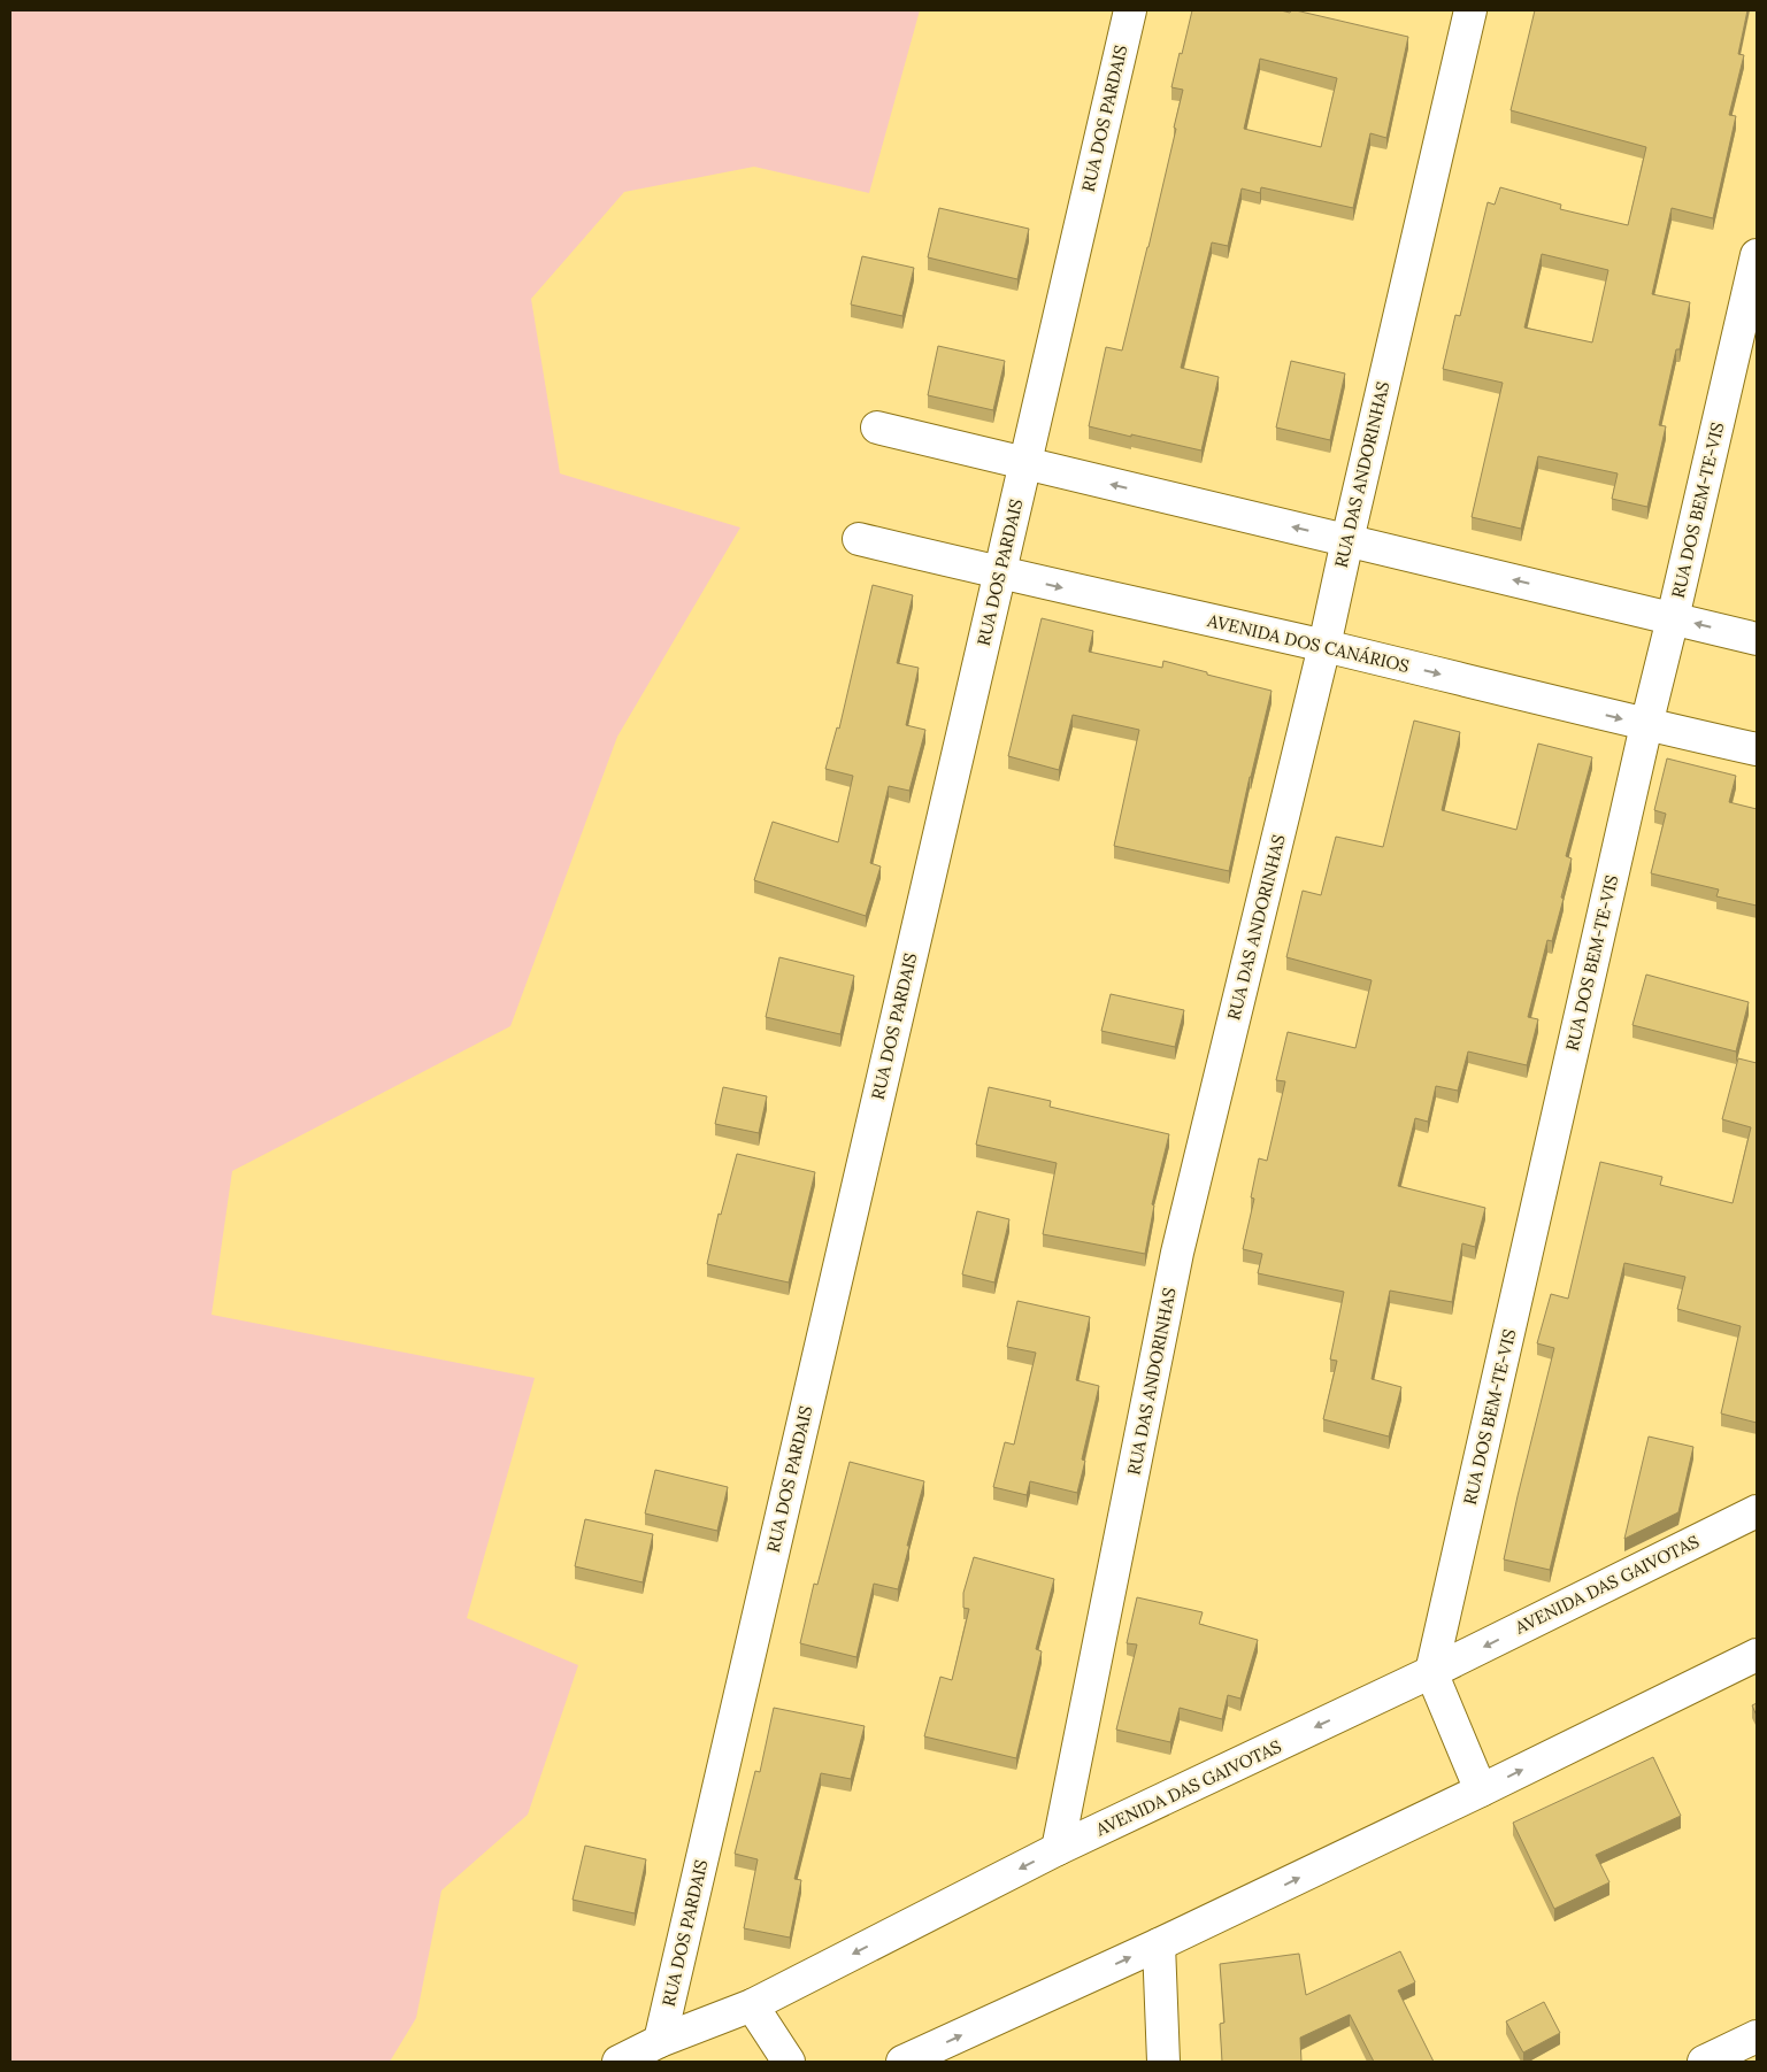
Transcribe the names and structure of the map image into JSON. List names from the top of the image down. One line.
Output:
{"streets":{"street":["RUA DOS PARDAIS","RUA DAS ANDORINHAS","RUA DOS BEM-TE-VIS","AVENIDA DOS CANÁRIOS","AVENIDA DAS GAIVOTAS"]},"crossings":[["RUA DOS PARDAIS","AVENIDA DOS CANÁRIOS"],["RUA DOS PARDAIS","AVENIDA DAS GAIVOTAS"],["RUA DAS ANDORINHAS","AVENIDA DOS CANÁRIOS"],["RUA DAS ANDORINHAS","AVENIDA DAS GAIVOTAS"],["RUA DOS BEM-TE-VIS","AVENIDA DOS CANÁRIOS"],["RUA DOS BEM-TE-VIS","AVENIDA DAS GAIVOTAS"]]}
